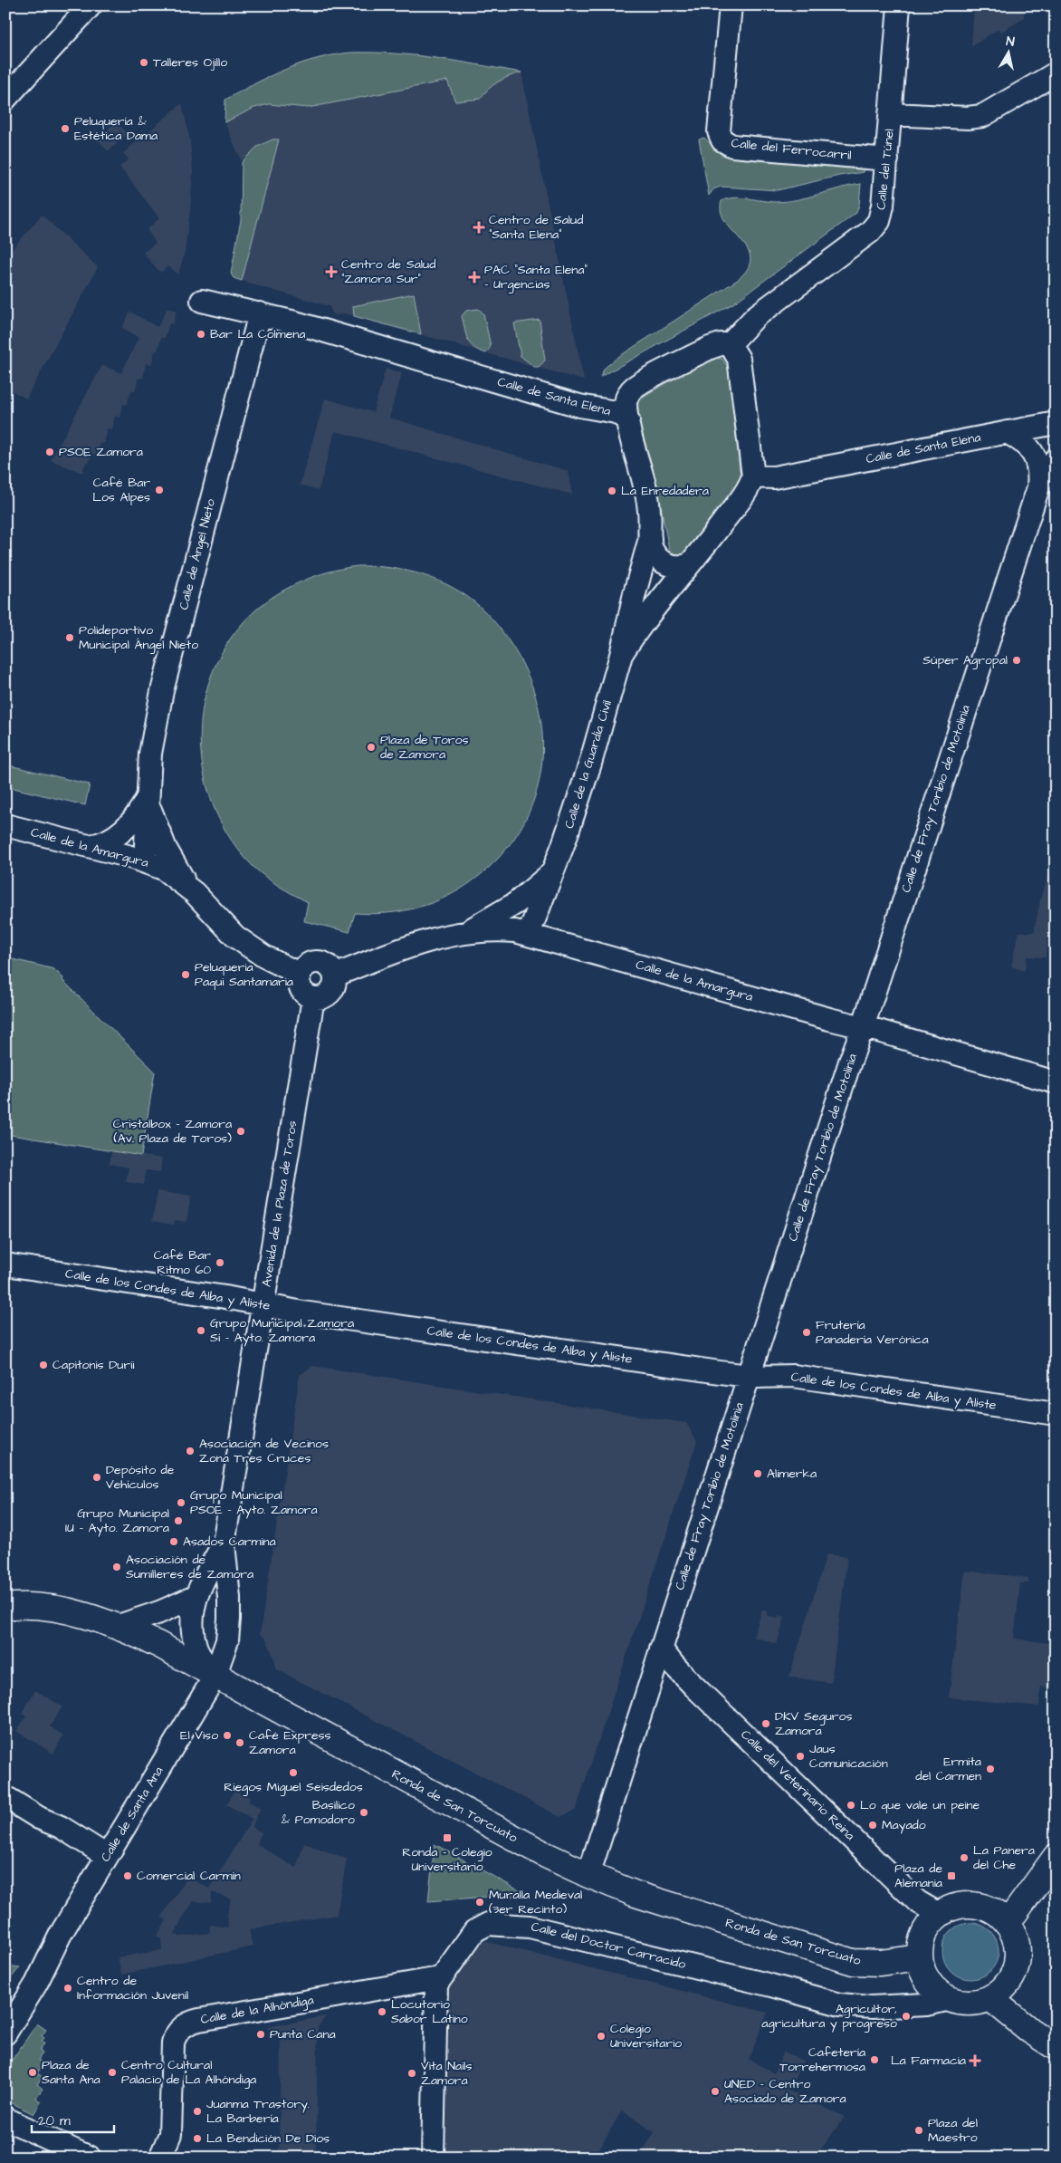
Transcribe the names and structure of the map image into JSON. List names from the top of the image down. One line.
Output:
{"streets":{"main road":["Ronda de San Torcuato"],"street":["Calle del Ferrocarril","Calle del Túnel","Calle de Santa Elena","Calle de Ángel Nieto","Calle de la Guardia Civil","Calle de Fray Toribio de Motolinia","Calle de la Amargura","Avenida de la Plaza de Toros","Calle de los Condes de Alba y Aliste","Calle del Veterinario Reina","Calle de Santa Ana","Calle del Doctor Carracido","Calle de la Alhóndiga"]},"crossings":[["Calle del Ferrocarril","Calle del Túnel"],["Calle del Túnel","Calle de Santa Elena"],["Calle de Santa Elena","Calle de Ángel Nieto"],["Calle de Santa Elena","Calle de la Guardia Civil"],["Calle de Santa Elena","Calle de Fray Toribio de Motolinia"],["Calle de Ángel Nieto","Calle de la Amargura"],["Calle de la Guardia Civil","Calle de la Amargura"],["Calle de Fray Toribio de Motolinia","Calle de la Amargura"],["Calle de Fray Toribio de Motolinia","Calle de los Condes de Alba y Aliste"],["Calle de Fray Toribio de Motolinia","Calle del Veterinario Reina"],["Calle de Fray Toribio de Motolinia","Ronda de San Torcuato"],["Calle de la Amargura","Avenida de la Plaza de Toros"],["Avenida de la Plaza de Toros","Calle de los Condes de Alba y Aliste"],["Avenida de la Plaza de Toros","Ronda de San Torcuato"],["Avenida de la Plaza de Toros","Calle de Santa Ana"],["Calle del Veterinario Reina","Ronda de San Torcuato"],["Calle del Veterinario Reina","Calle del Doctor Carracido"],["Ronda de San Torcuato","Calle de Santa Ana"],["Ronda de San Torcuato","Calle del Doctor Carracido"],["Calle del Doctor Carracido","Calle de la Alhóndiga"]],"places":{"other":["Talleres Ojillo","Peluquería & Estética Dama","Bar La Colmena","PSOE Zamora","Café Bar Los Alpes","La Enredadera","Polideportivo Municipal Ángel Nieto","Súper Agropal","Plaza de Toros de Zamora","Peluqueria Paqui Santamaria","Cristalbox - Zamora (Av. Plaza de Toros)","Café Bar Ritmo 60","Grupo Municipal Zamora Sí - Ayto. Zamora","Frutería Panadería Verónica","Capitonis Durii","Asociación de Vecinos Zona Tres Cruces","Alimerka","Depósito de Vehículos","Grupo Municipal PSOE - Ayto. Zamora","Grupo Municipal IU - Ayto. Zamora","Asados Carmina","Asociación de Sumilleres de Zamora","DKV Seguros Zamora","El Viso","Café Express Zamora","Jaus Comunicación","Ermita del Carmen","Riegos Miguel Seisdedos","Lo que vale un peine","Basilico & Pomodoro","Mayado","La Panera del Che","Comercial Carmín","Muralla Medieval (3er Recinto)","Centro de Información Juvenil","Locutorio Sabor Latino","Agricultor, agricultura y progreso","Punta Cana","Colegio Universitario","Cafetería Torrehermosa","Plaza de Santa Ana","Centro Cultural Palacio de La Alhóndiga","Vita Nails Zamora","UNED - Centro Asociado de Zamora","Juanma Trastory. La Barbería","Plaza del Maestro","La Bendición De Dios"],"health":["Centro de Salud \"Santa Elena\"","Centro de Salud \"Zamora Sur\"","PAC \"Santa Elena\" - Urgencias","La Farmacia"],"transit":["Ronda - Colegio Universitario","Plaza de Alemania"]},"scale_bar":"20 m","north":"top"}
